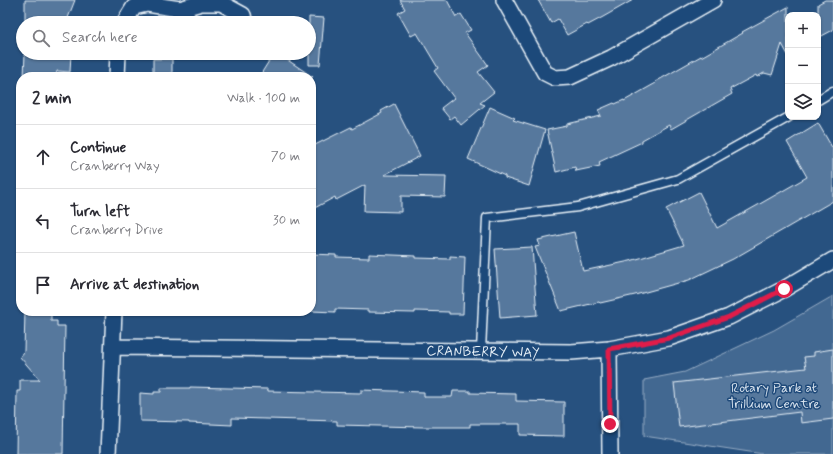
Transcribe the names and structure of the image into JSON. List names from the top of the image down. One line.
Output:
{"streets":{"street":["CRANBERRY WAY"]},"parks":["Rotary Park at Trillium Centre"],"page":{"map_buttons":["+","−"],"search":"Search here","heading":["2 min","Walk · 100 m"],"list":[["Continue","Cranberry Way","70 m"],["Turn left","Cranberry Drive","30 m"],"Arrive at destination"]}}
